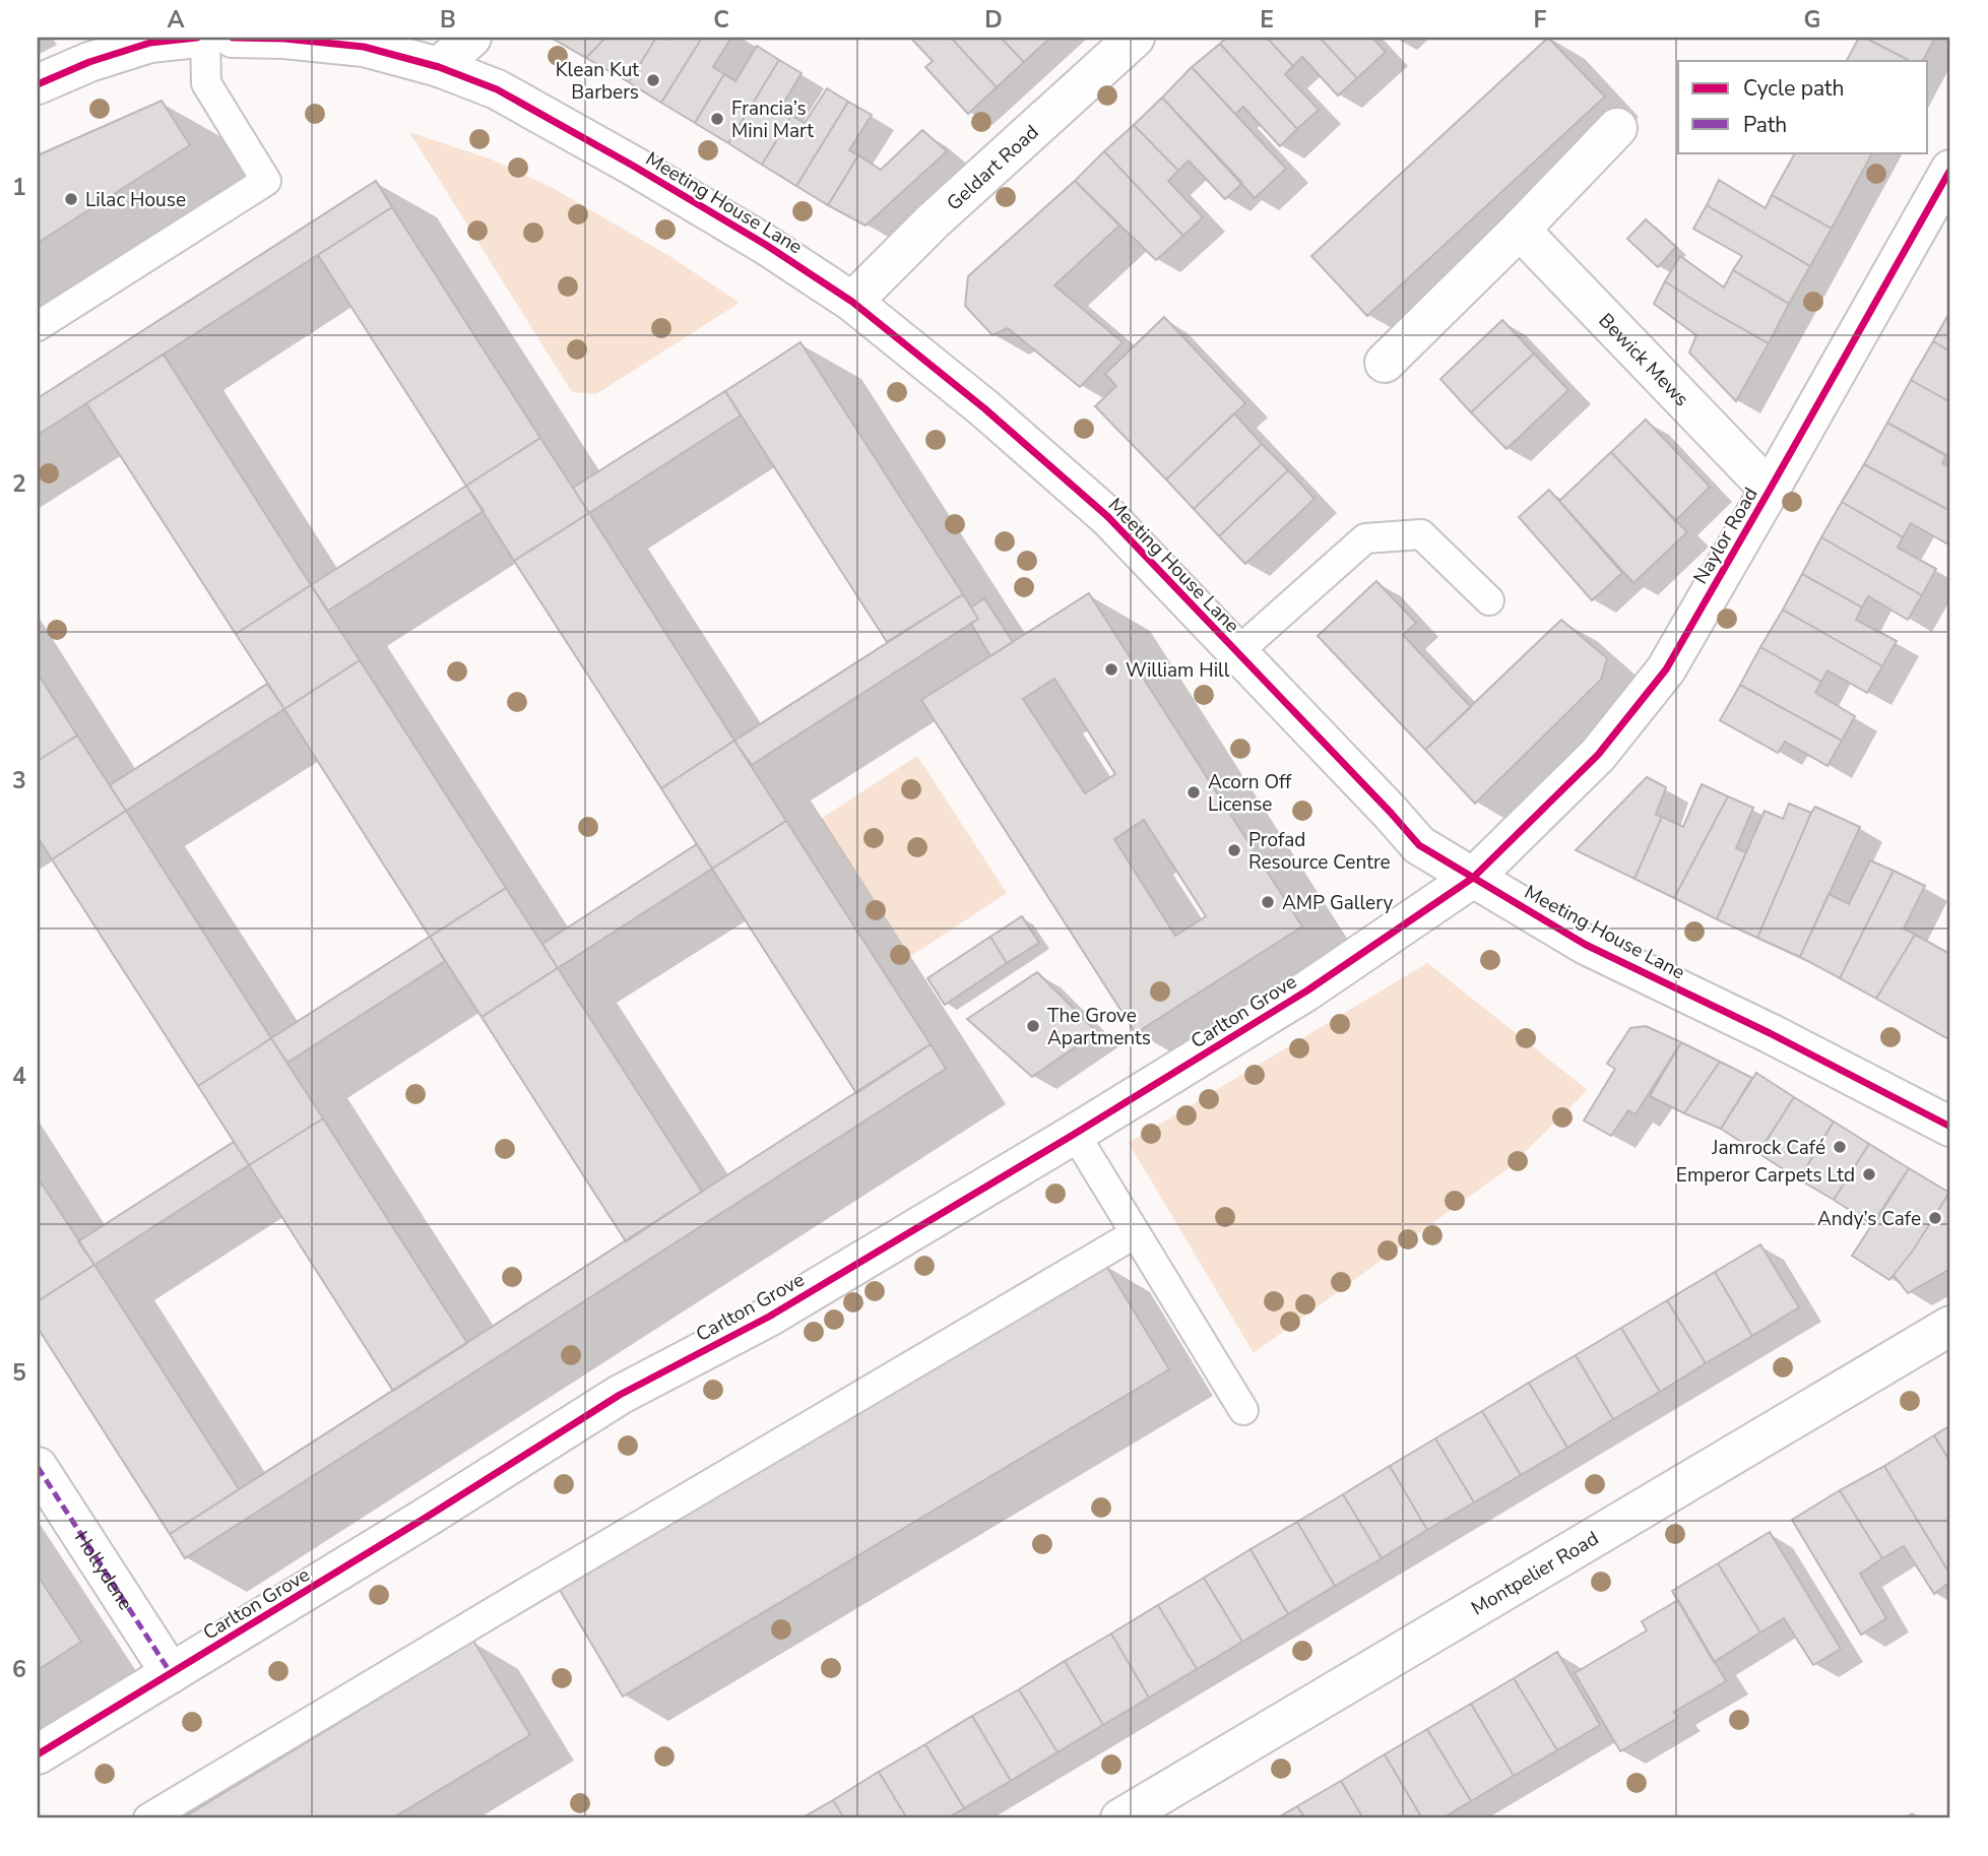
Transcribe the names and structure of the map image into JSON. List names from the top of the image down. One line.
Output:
{"streets":{"street":["Geldart Road","Meeting House Lane","Bewick Mews","Naylor Road","Carlton Grove","Hollydene","Montpelier Road"]},"crossings":[["Geldart Road","Meeting House Lane"],["Meeting House Lane","Naylor Road"],["Meeting House Lane","Carlton Grove"],["Bewick Mews","Naylor Road"],["Naylor Road","Carlton Grove"],["Carlton Grove","Hollydene"]],"places":["Klean Kut Barbers","Francia’s Mini Mart","Lilac House","William Hill","Acorn Off License","Profad Resource Centre","AMP Gallery","The Grove Apartments","Jamrock Café","Emperor Carpets Ltd","Andy’s Cafe"],"legend":["Cycle path","Path"],"grid":{"columns":["A","B","C","D","E","F","G"],"rows":["1","2","3","4","5","6"]}}
